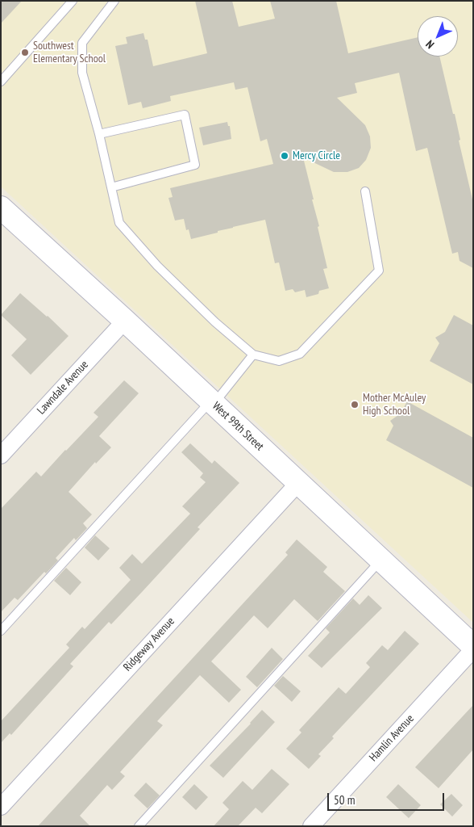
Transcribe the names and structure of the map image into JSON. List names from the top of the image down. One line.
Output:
{"streets":{"street":["Lawndale Avenue","West 99th Street","Ridgeway Avenue","Hamlin Avenue"]},"crossings":[["Lawndale Avenue","West 99th Street"],["West 99th Street","Ridgeway Avenue"]],"places":["Southwest Elementary School","Mercy Circle","Mother McAuley High School"],"scale_bar":"50 m","north":"bottom left"}
